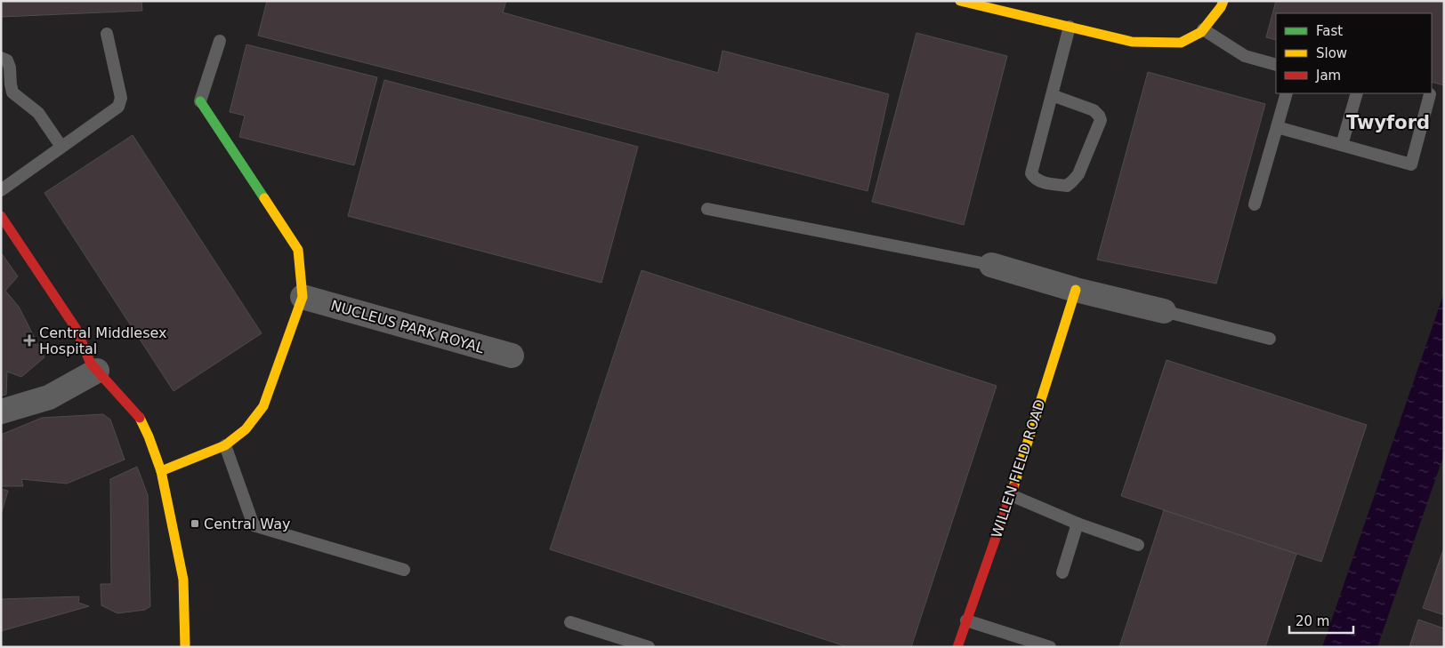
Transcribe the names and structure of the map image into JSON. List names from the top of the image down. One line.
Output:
{"streets":{"street":["NUCLEUS PARK ROYAL","WILLEN FIELD ROAD"]},"districts":["Twyford"],"places":{"health":["Central Middlesex Hospital"],"transit":["Central Way"]},"legend":["Fast","Slow","Jam"],"scale_bar":"20 m"}
